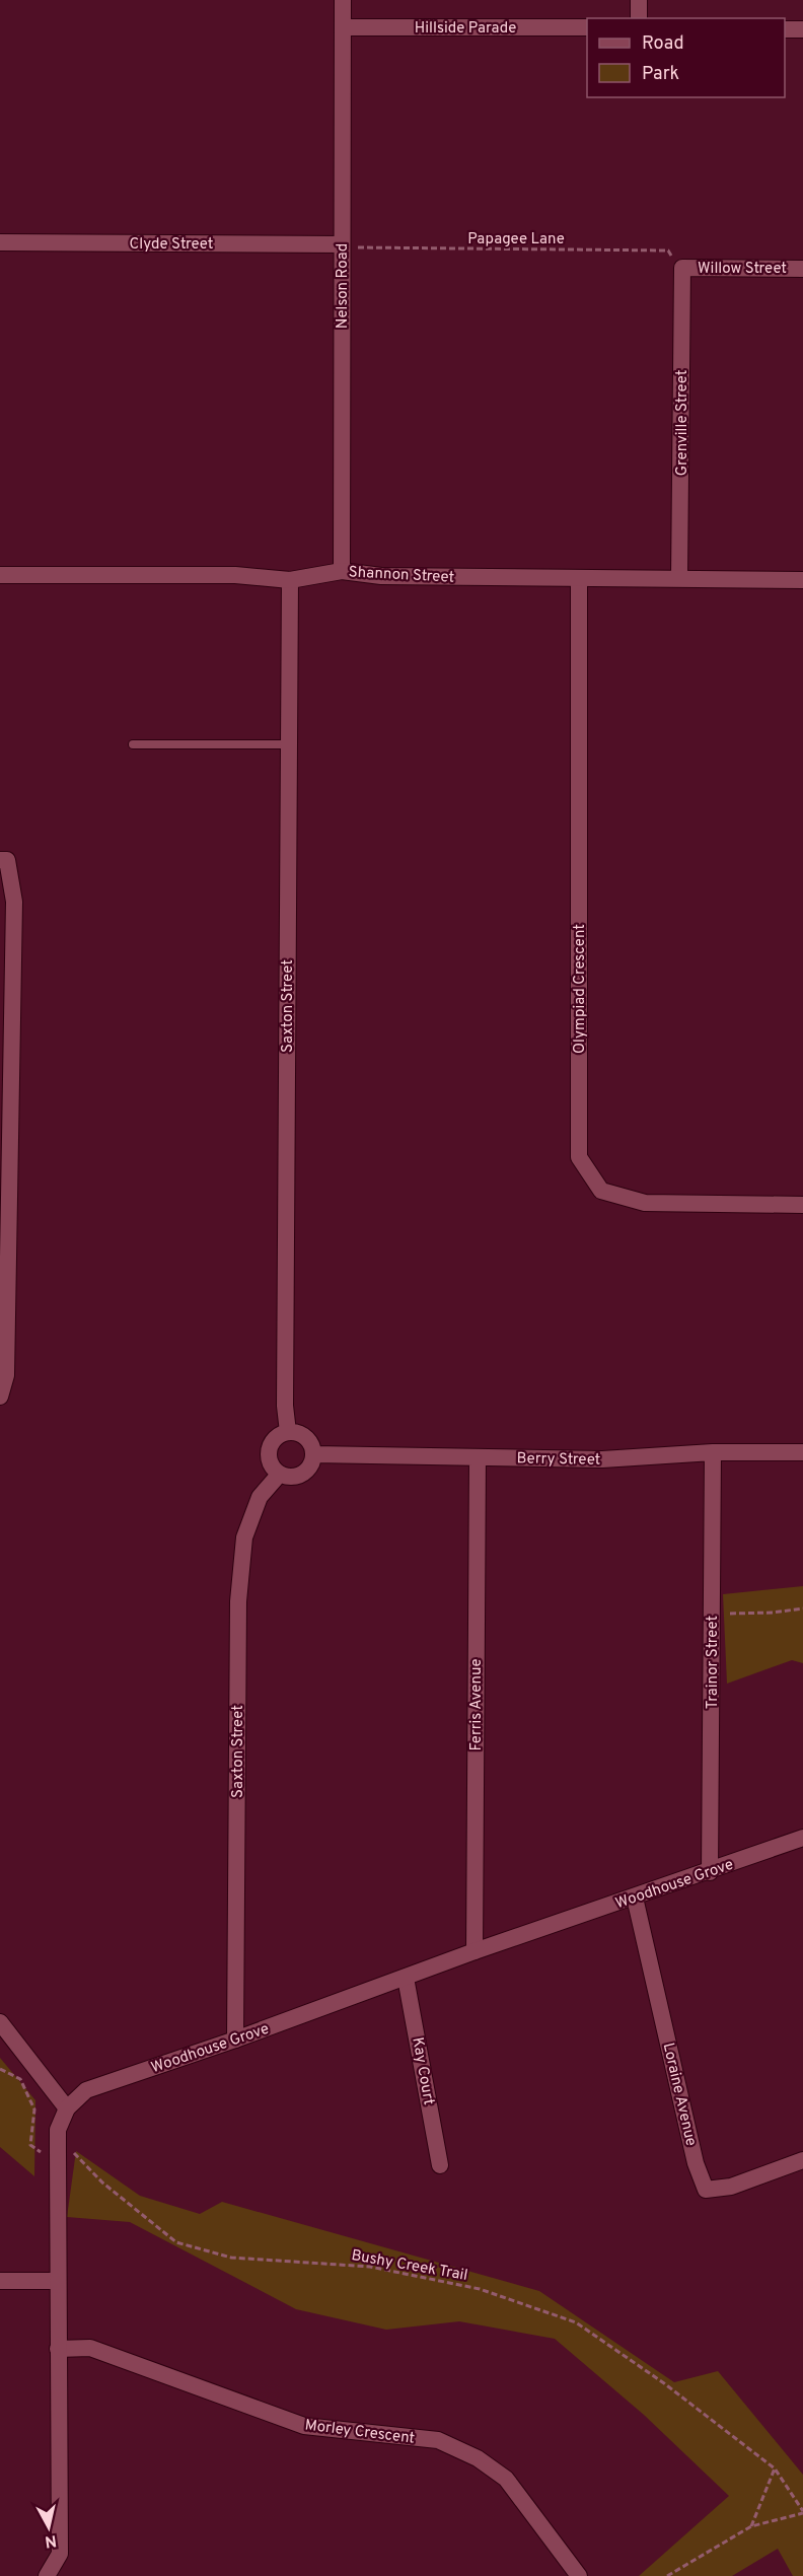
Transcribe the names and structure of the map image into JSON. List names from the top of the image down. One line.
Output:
{"streets":{"street":["Hillside Parade","Clyde Street","Willow Street","Nelson Road","Grenville Street","Shannon Street","Olympiad Crescent","Saxton Street","Berry Street","Trainor Street","Ferris Avenue","Woodhouse Grove","Kay Court","Loraine Avenue","Morley Crescent"],"path":["Papagee Lane","Bushy Creek Trail"]},"crossings":[["Hillside Parade","Nelson Road"],["Papagee Lane","Clyde Street"],["Papagee Lane","Willow Street"],["Papagee Lane","Nelson Road"],["Papagee Lane","Grenville Street"],["Clyde Street","Nelson Road"],["Willow Street","Grenville Street"],["Nelson Road","Shannon Street"],["Grenville Street","Shannon Street"],["Shannon Street","Olympiad Crescent"],["Shannon Street","Saxton Street"],["Saxton Street","Berry Street"],["Saxton Street","Woodhouse Grove"],["Berry Street","Trainor Street"],["Berry Street","Ferris Avenue"],["Trainor Street","Woodhouse Grove"],["Ferris Avenue","Woodhouse Grove"],["Woodhouse Grove","Kay Court"],["Woodhouse Grove","Loraine Avenue"]],"legend":["Road","Park"],"north":"bottom"}
